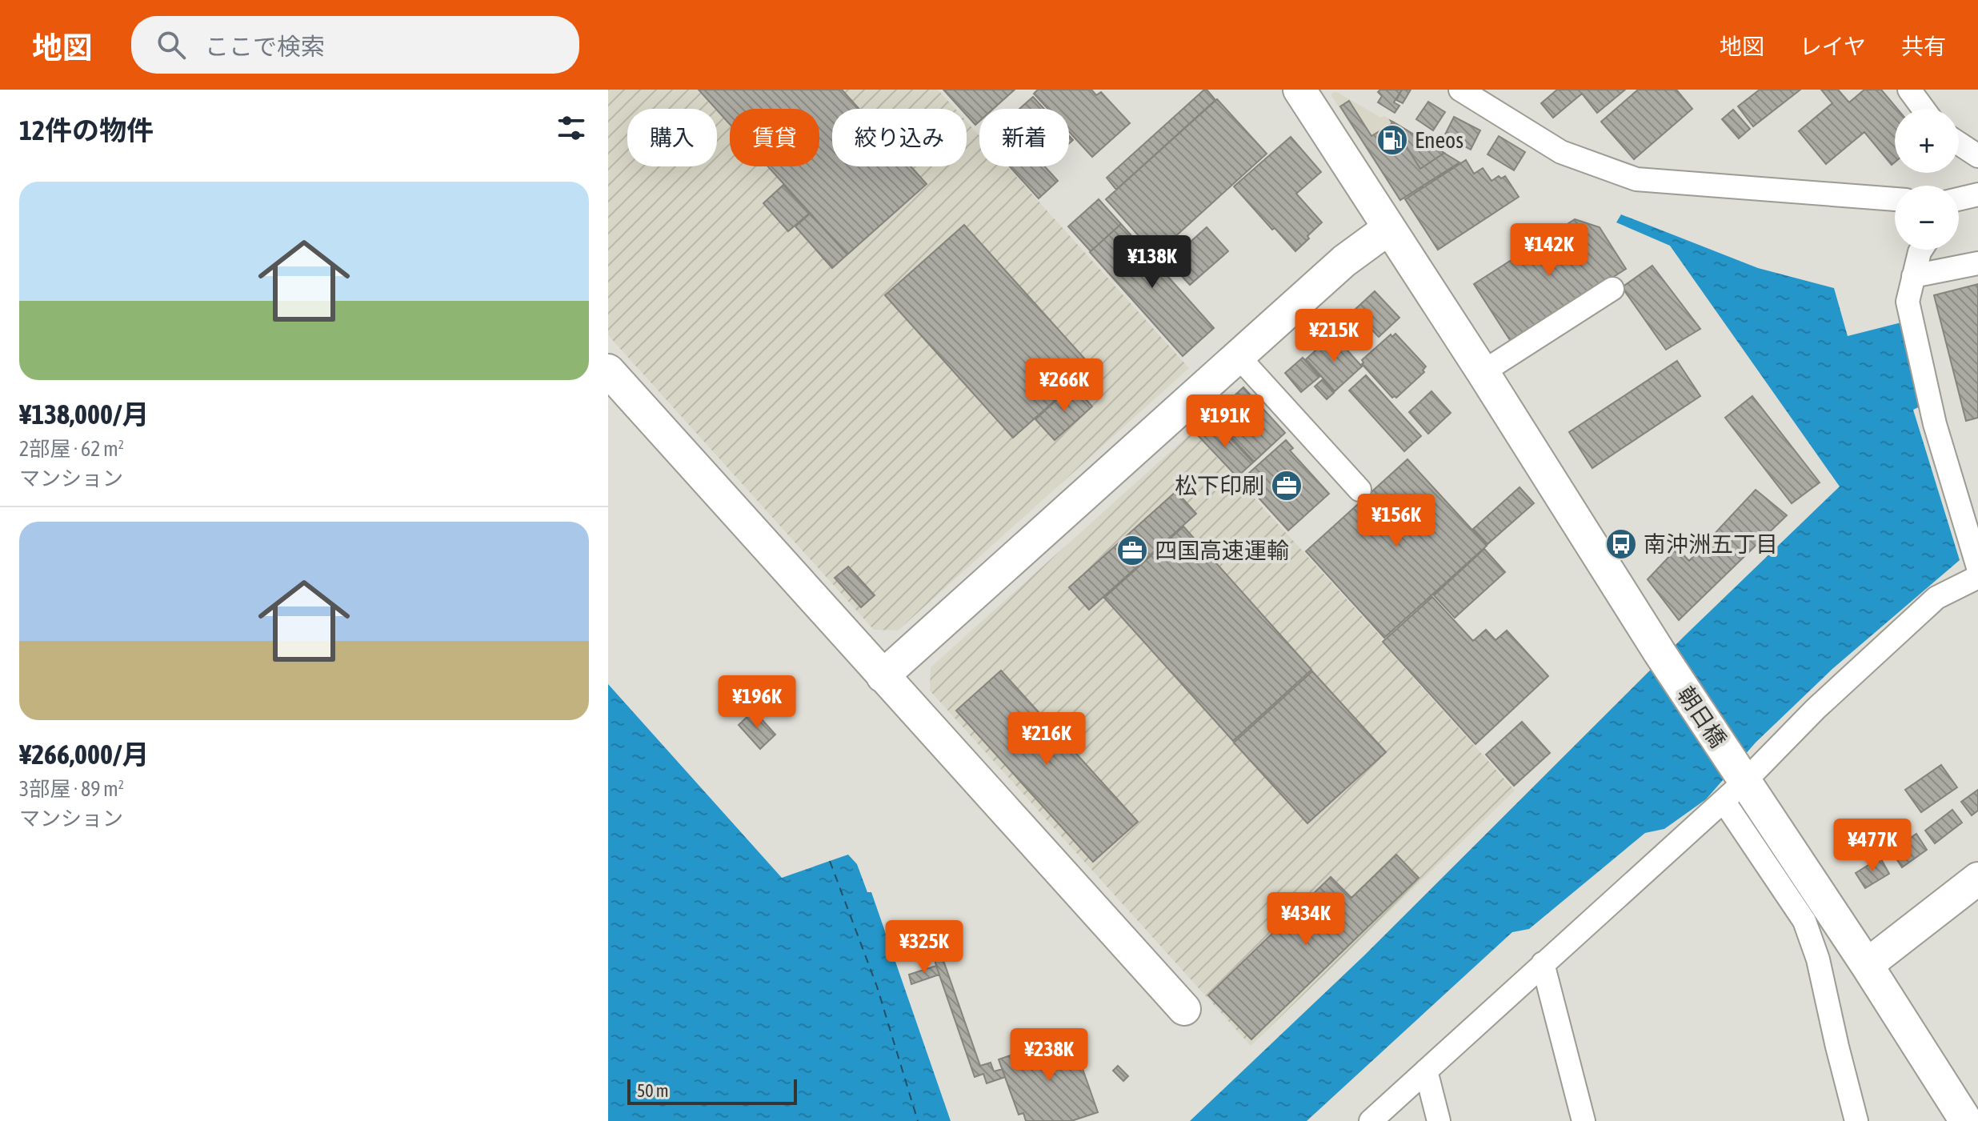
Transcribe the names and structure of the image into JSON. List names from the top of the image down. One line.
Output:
{"streets":{"street":["朝日橋"]},"places":{"fuel station":["Eneos"],"office":["松下印刷","四国高速運輸"],"bus stop":["南沖洲五丁目"]},"scale_bar":"50 m","page":{"header":"地図","search":"ここで検索","nav":["地図","レイヤ","共有"],"heading":"12件の物件","map_buttons":["+","−"],"chip":["購入","賃貸","絞り込み","新着"],"list":[{"name":"¥138,000/月","note":"2部屋 · 62 m² · マンション"},{"name":"¥266,000/月","note":"3部屋 · 89 m² · マンション"}],"price":["¥142K","¥138K","¥215K","¥266K","¥191K","¥156K","¥196K","¥216K","¥477K","¥434K","¥325K","¥238K"],"scale":"50 m"}}
